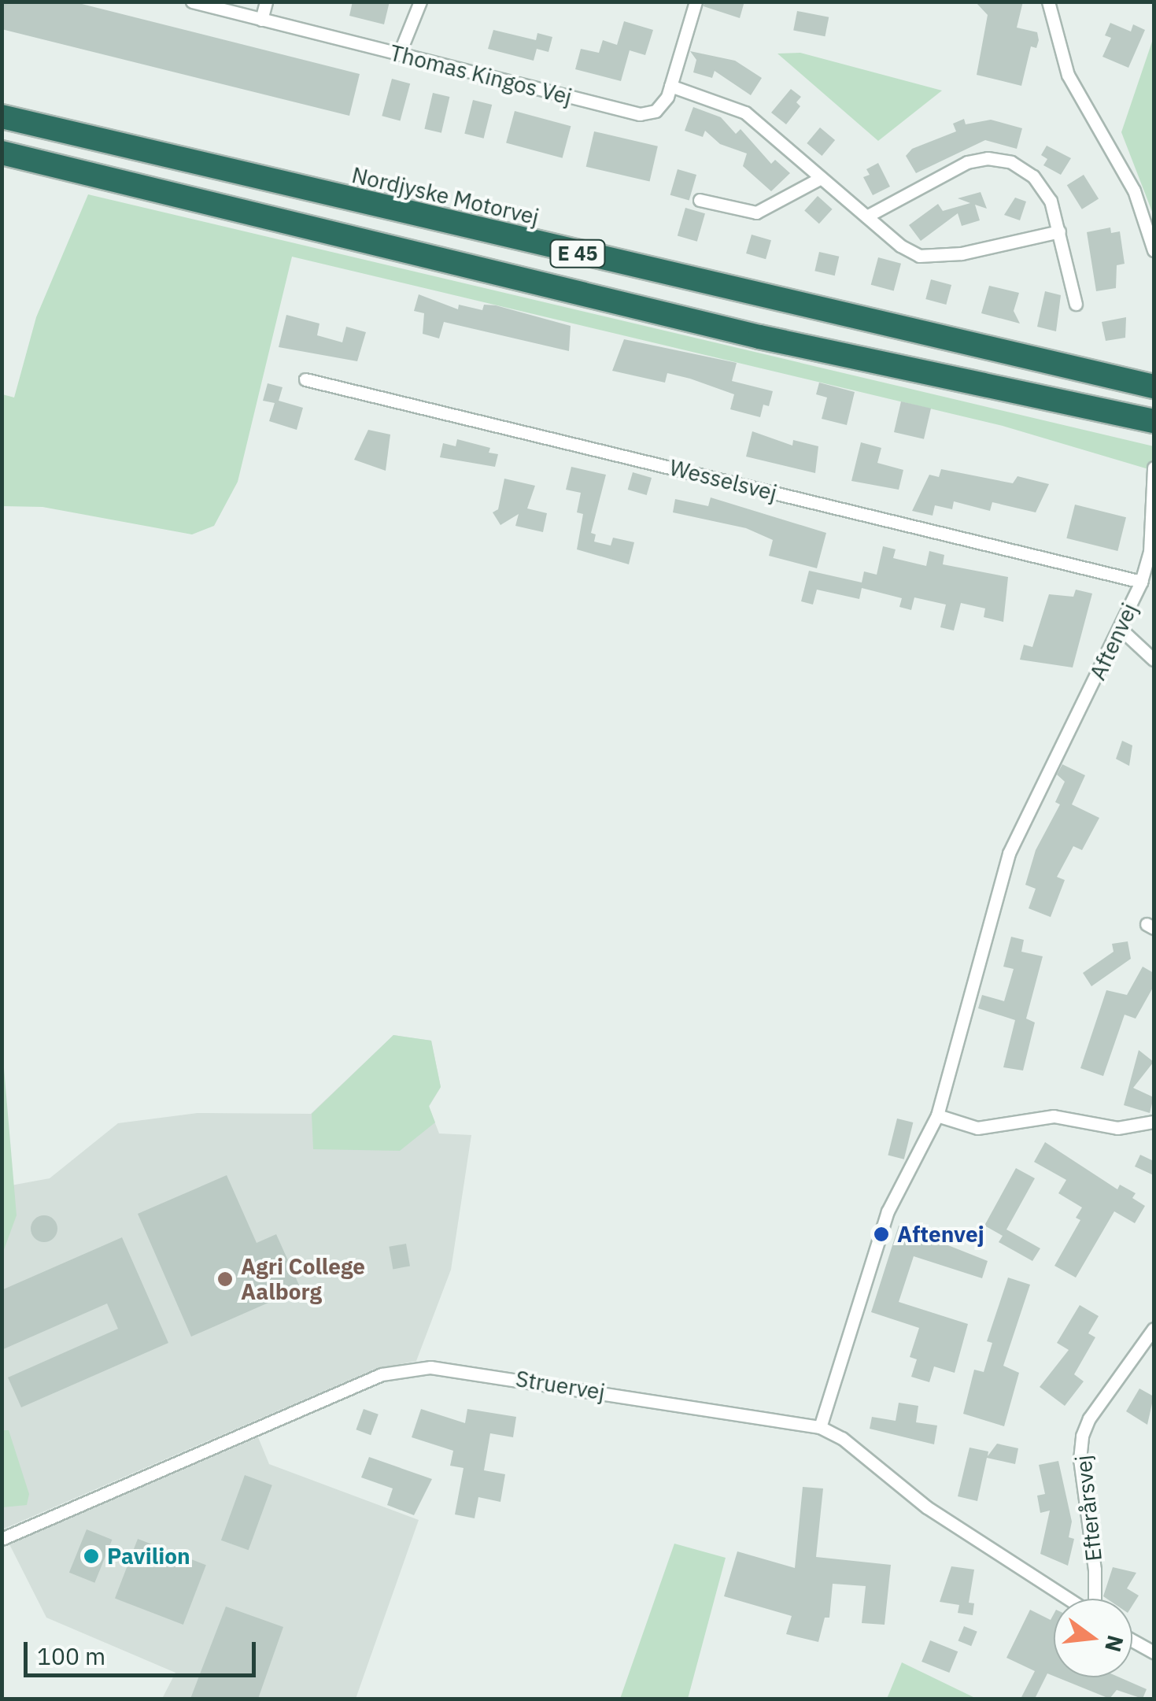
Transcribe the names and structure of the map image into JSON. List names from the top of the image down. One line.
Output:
{"streets":{"highway":["Nordjyske Motorvej","E 45"],"street":["Thomas Kingos Vej","Wesselsvej","Aftenvej","Struervej","Efterårsvej"]},"crossings":[["Wesselsvej","Aftenvej"],["Aftenvej","Struervej"]],"places":["Aftenvej","Agri College Aalborg","Pavilion"],"scale_bar":"100 m","north":"right"}
